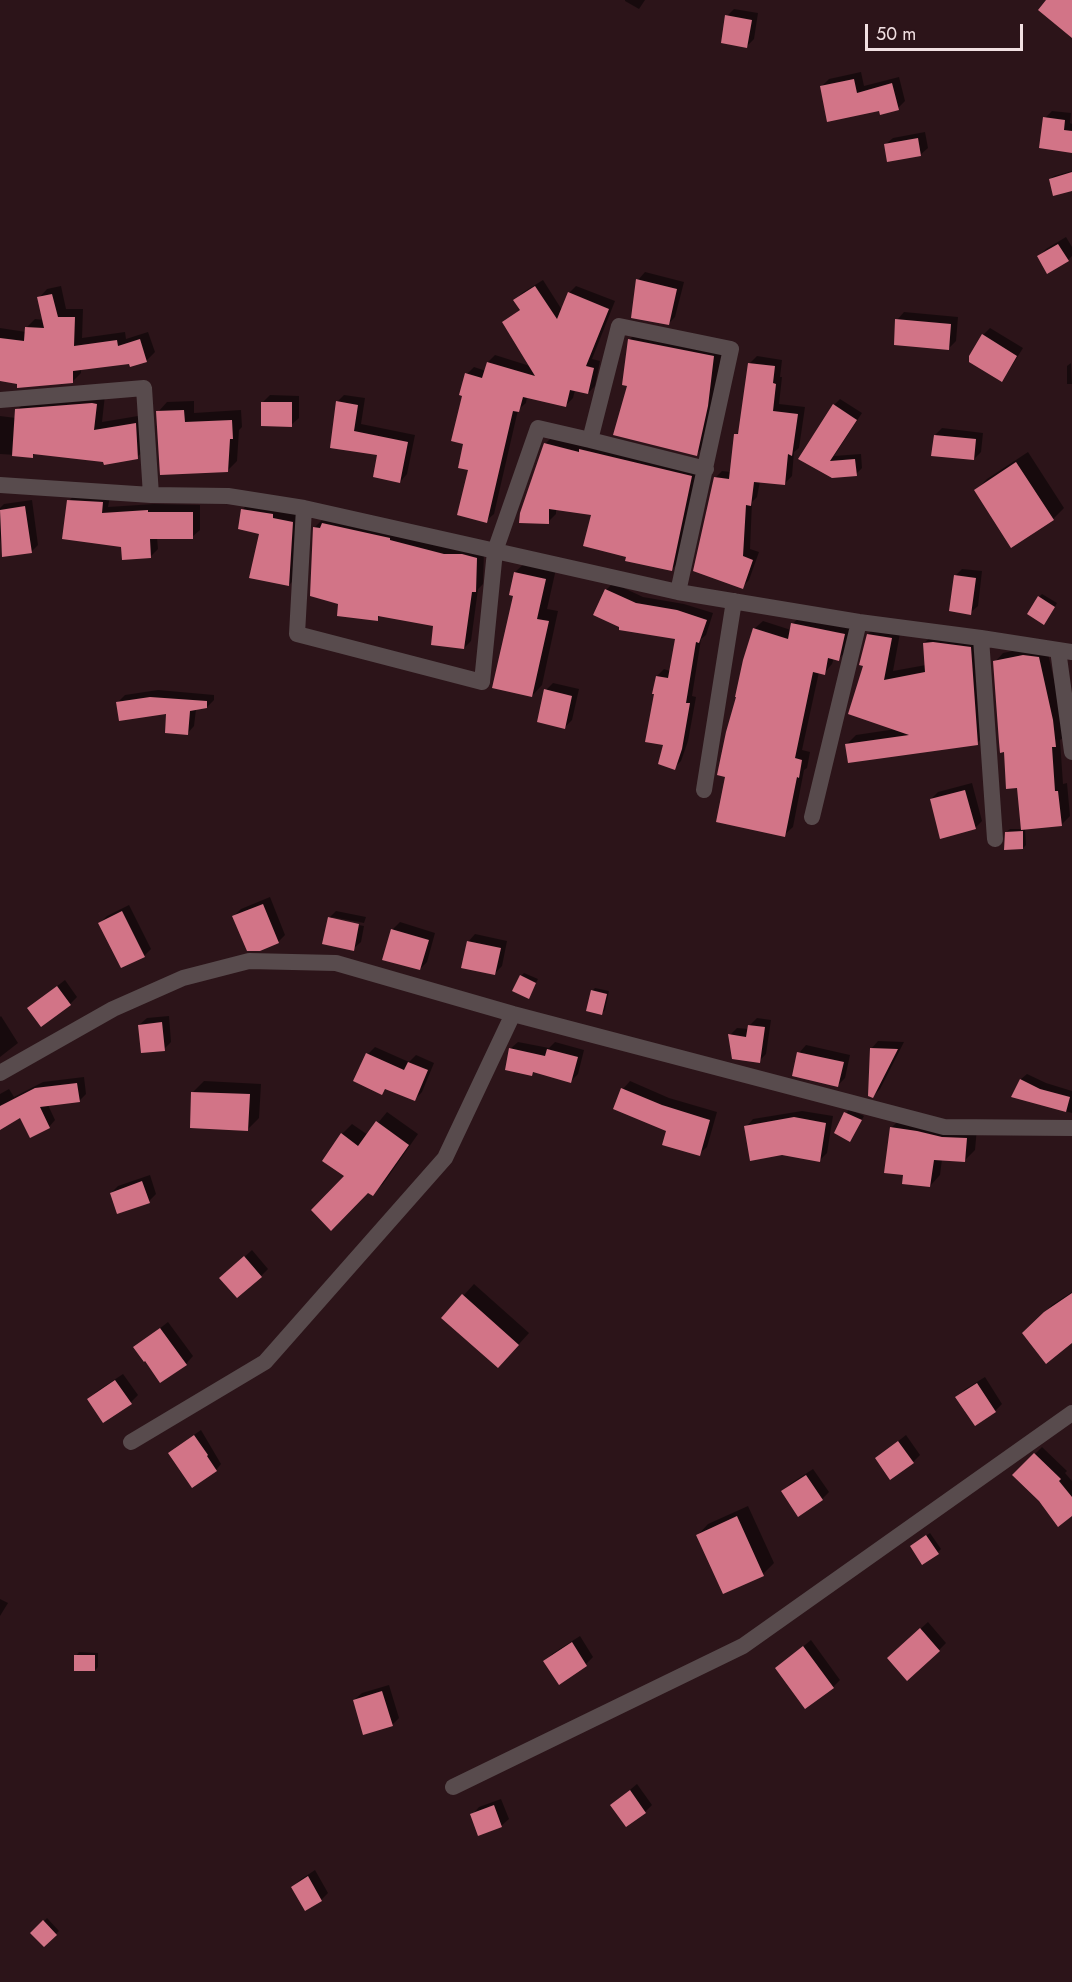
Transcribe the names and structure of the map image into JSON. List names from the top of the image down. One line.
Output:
{"scale_bar":"50 m"}
